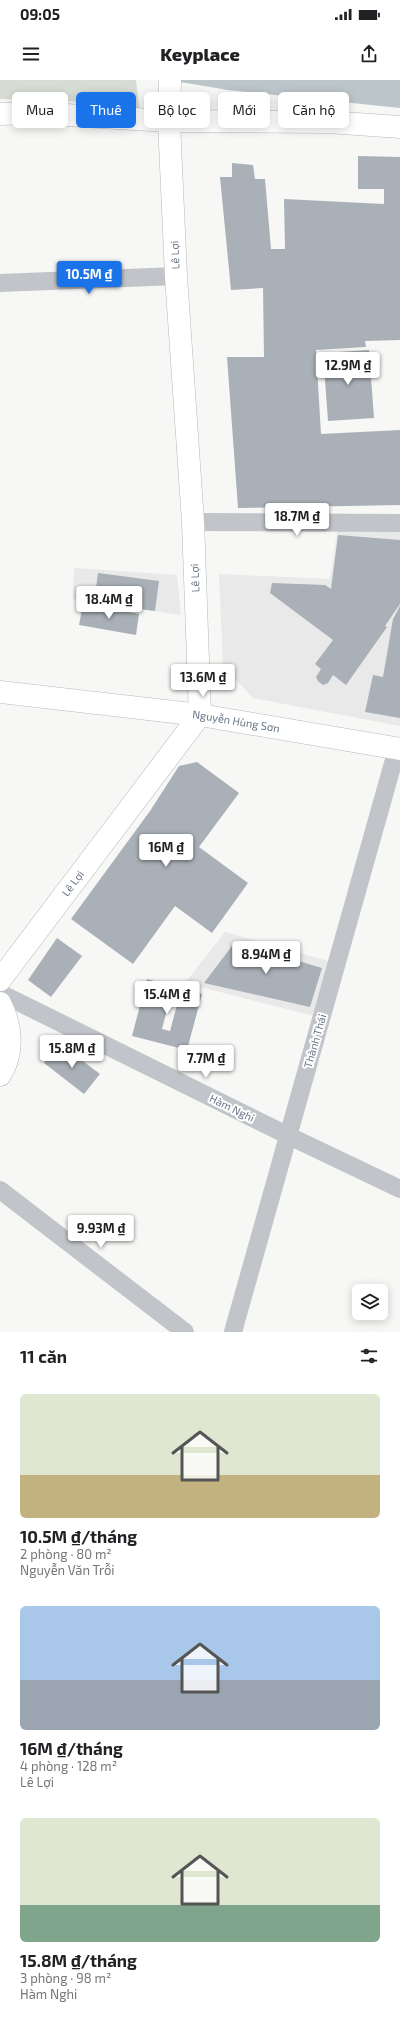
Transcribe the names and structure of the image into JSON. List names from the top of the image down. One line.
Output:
{"streets":{"main road":["Lê Lợi","Nguyễn Hùng Sơn"],"street":["Thành Thái","Hàm Nghi"]},"crossings":[["Lê Lợi","Nguyễn Hùng Sơn"],["Nguyễn Hùng Sơn","Thành Thái"],["Thành Thái","Hàm Nghi"]],"page":{"status":"09:05","header":"Keyplace","chip":["Mua","Thuê","Bộ lọc","Mới","Căn hộ"],"price":["10.5M ₫","12.9M ₫","18.7M ₫","18.4M ₫","13.6M ₫","16M ₫","8.94M ₫","15.4M ₫","15.8M ₫","7.7M ₫","9.93M ₫"],"heading":"11 căn","list":[{"name":"10.5M ₫/tháng","note":"2 phòng · 80 m² · Nguyễn Văn Trỗi"},{"name":"16M ₫/tháng","note":"4 phòng · 128 m² · Lê Lợi"},{"name":"15.8M ₫/tháng","note":"3 phòng · 98 m² · Hàm Nghi"}]}}
